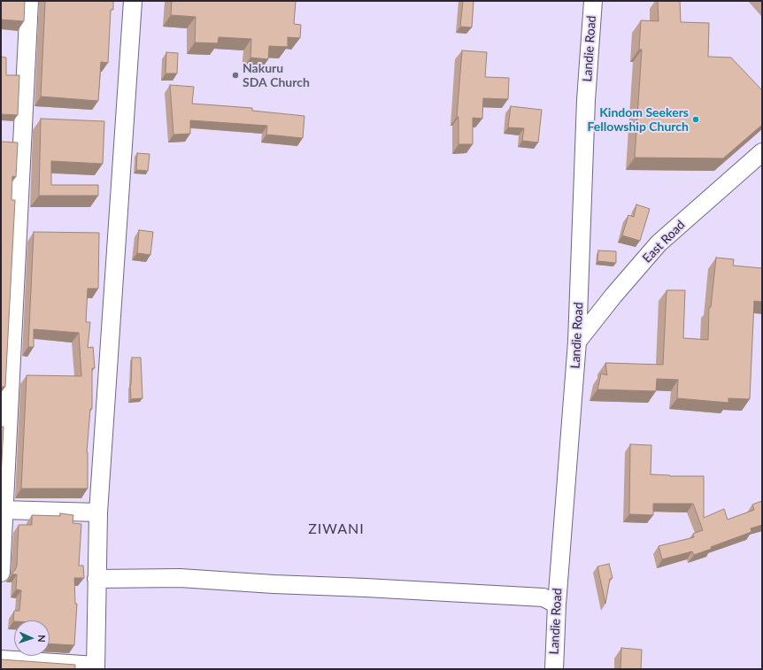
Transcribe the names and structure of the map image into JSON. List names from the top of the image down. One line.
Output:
{"streets":{"street":["Landie Road","East Road"]},"crossings":[["Landie Road","East Road"]],"districts":["ZIWANI"],"places":["Nakuru SDA Church","Kindom Seekers Fellowship Church"],"north":"right"}
